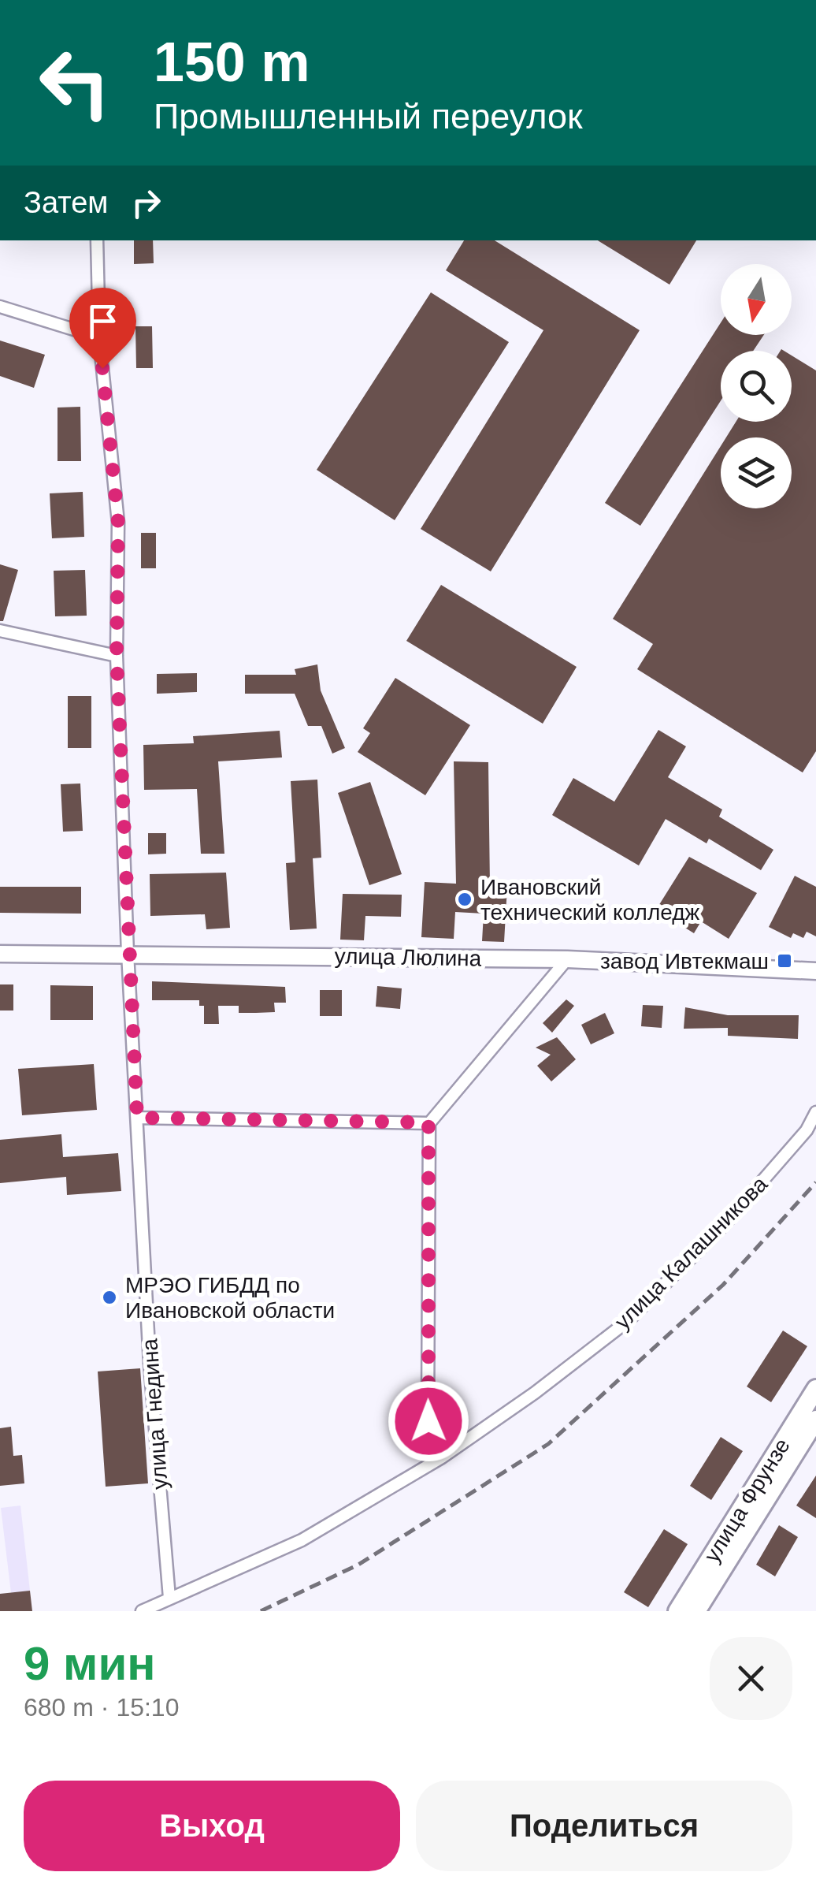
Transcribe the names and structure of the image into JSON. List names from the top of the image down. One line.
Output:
{"streets":{"highway":["улица Фрунзе"],"main road":["улица Люлина"],"street":["улица Калашникова","улица Гнедина"]},"crossings":[["улица Люлина","улица Гнедина"],["улица Калашникова","улица Гнедина"]],"places":{"other":["Ивановский технический колледж","МРЭО ГИБДД по Ивановской области"],"transit":["завод Ивтекмаш"]},"north":"bottom","page":{"turn":["150 m","Промышленный переулок"],"then":"Затем","heading":["9 мин","680 m · 15:10"],"buttons":["Выход","Поделиться"]}}
